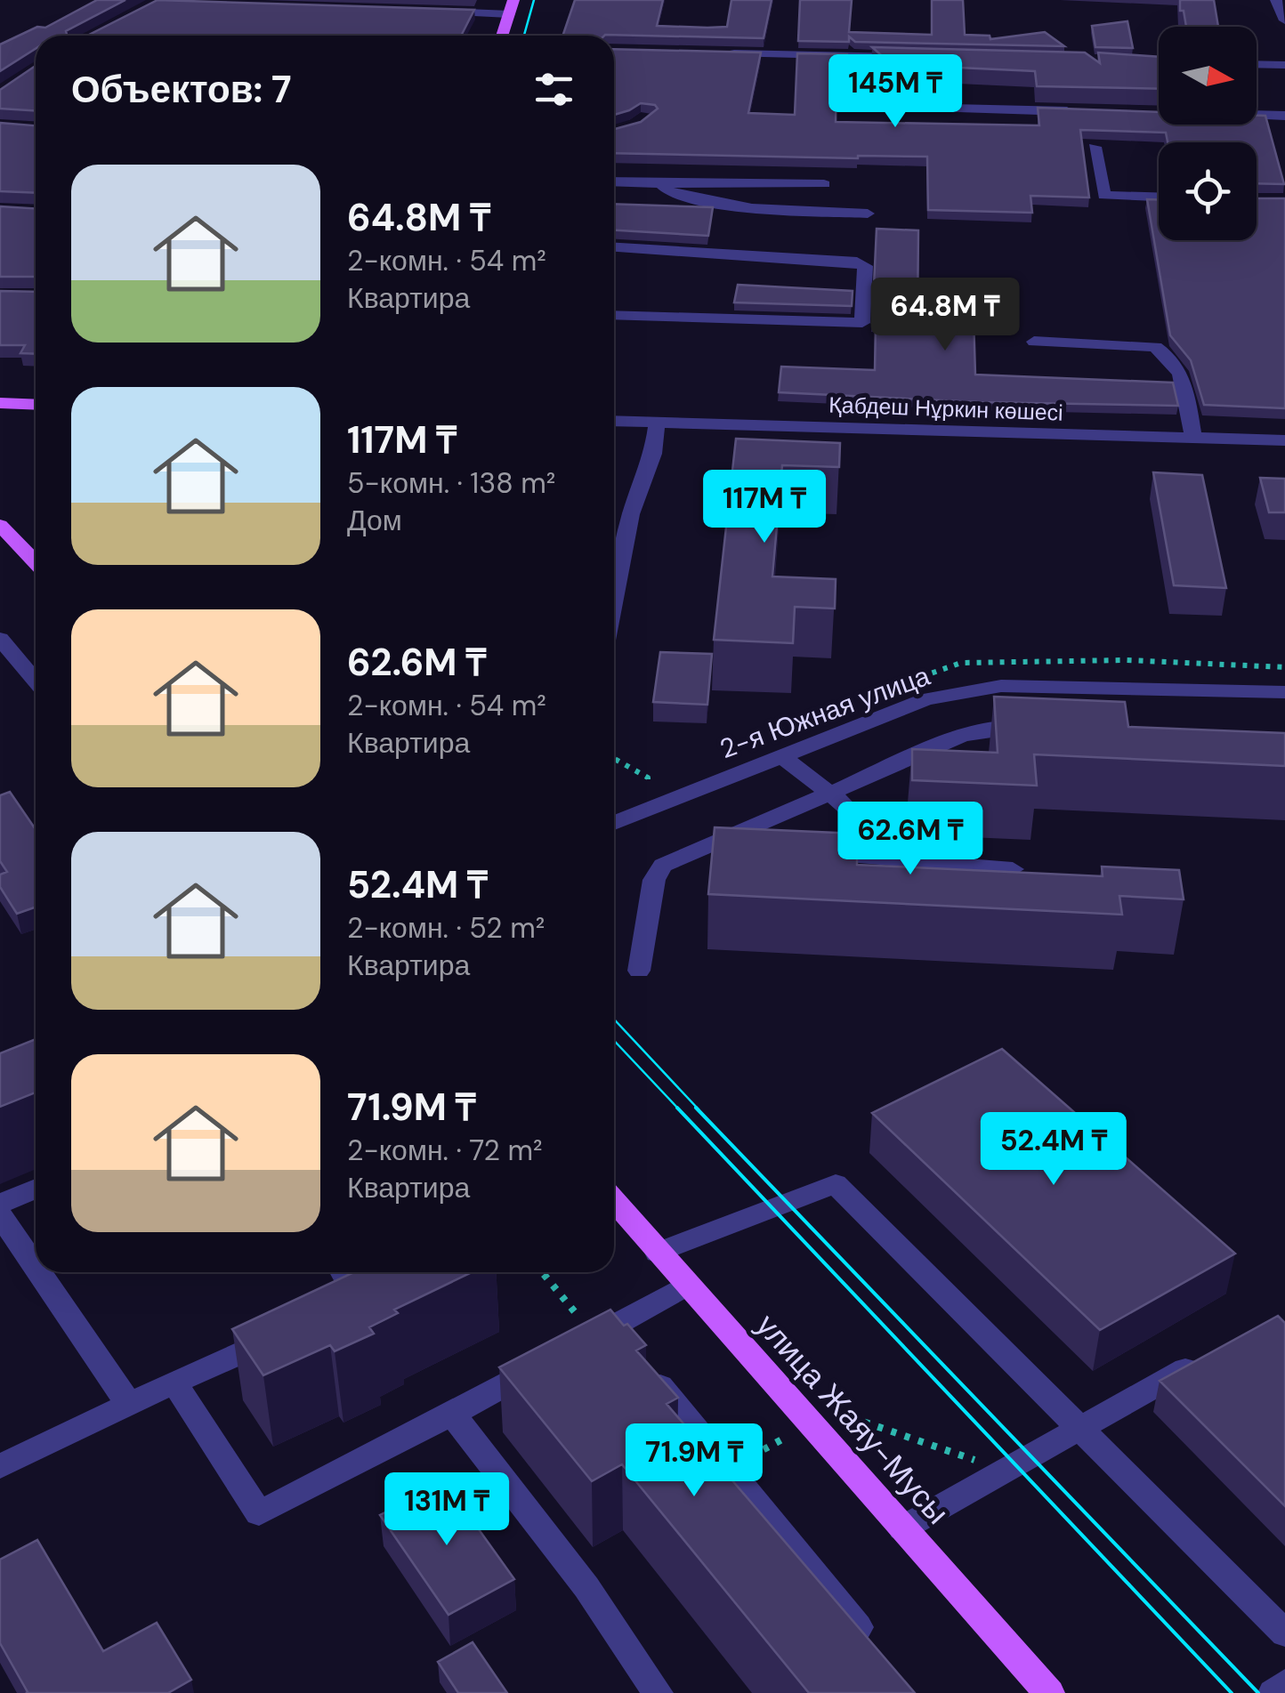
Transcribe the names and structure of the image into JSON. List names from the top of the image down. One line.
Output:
{"streets":{"main road":["улица Жаяу-Мусы"],"street":["Қабдеш Нұркин көшесі","2-я Южная улица"]},"north":"right","page":{"heading":"Объектов: 7","price":["145M ₸","64.8M ₸","117M ₸","62.6M ₸","52.4M ₸","71.9M ₸","131M ₸"],"list":[{"name":"64.8M ₸","note":"2-комн. · 54 m² · Квартира"},{"name":"117M ₸","note":"5-комн. · 138 m² · Дом"},{"name":"62.6M ₸","note":"2-комн. · 54 m² · Квартира"},{"name":"52.4M ₸","note":"2-комн. · 52 m² · Квартира"},{"name":"71.9M ₸","note":"2-комн. · 72 m² · Квартира"}]}}
